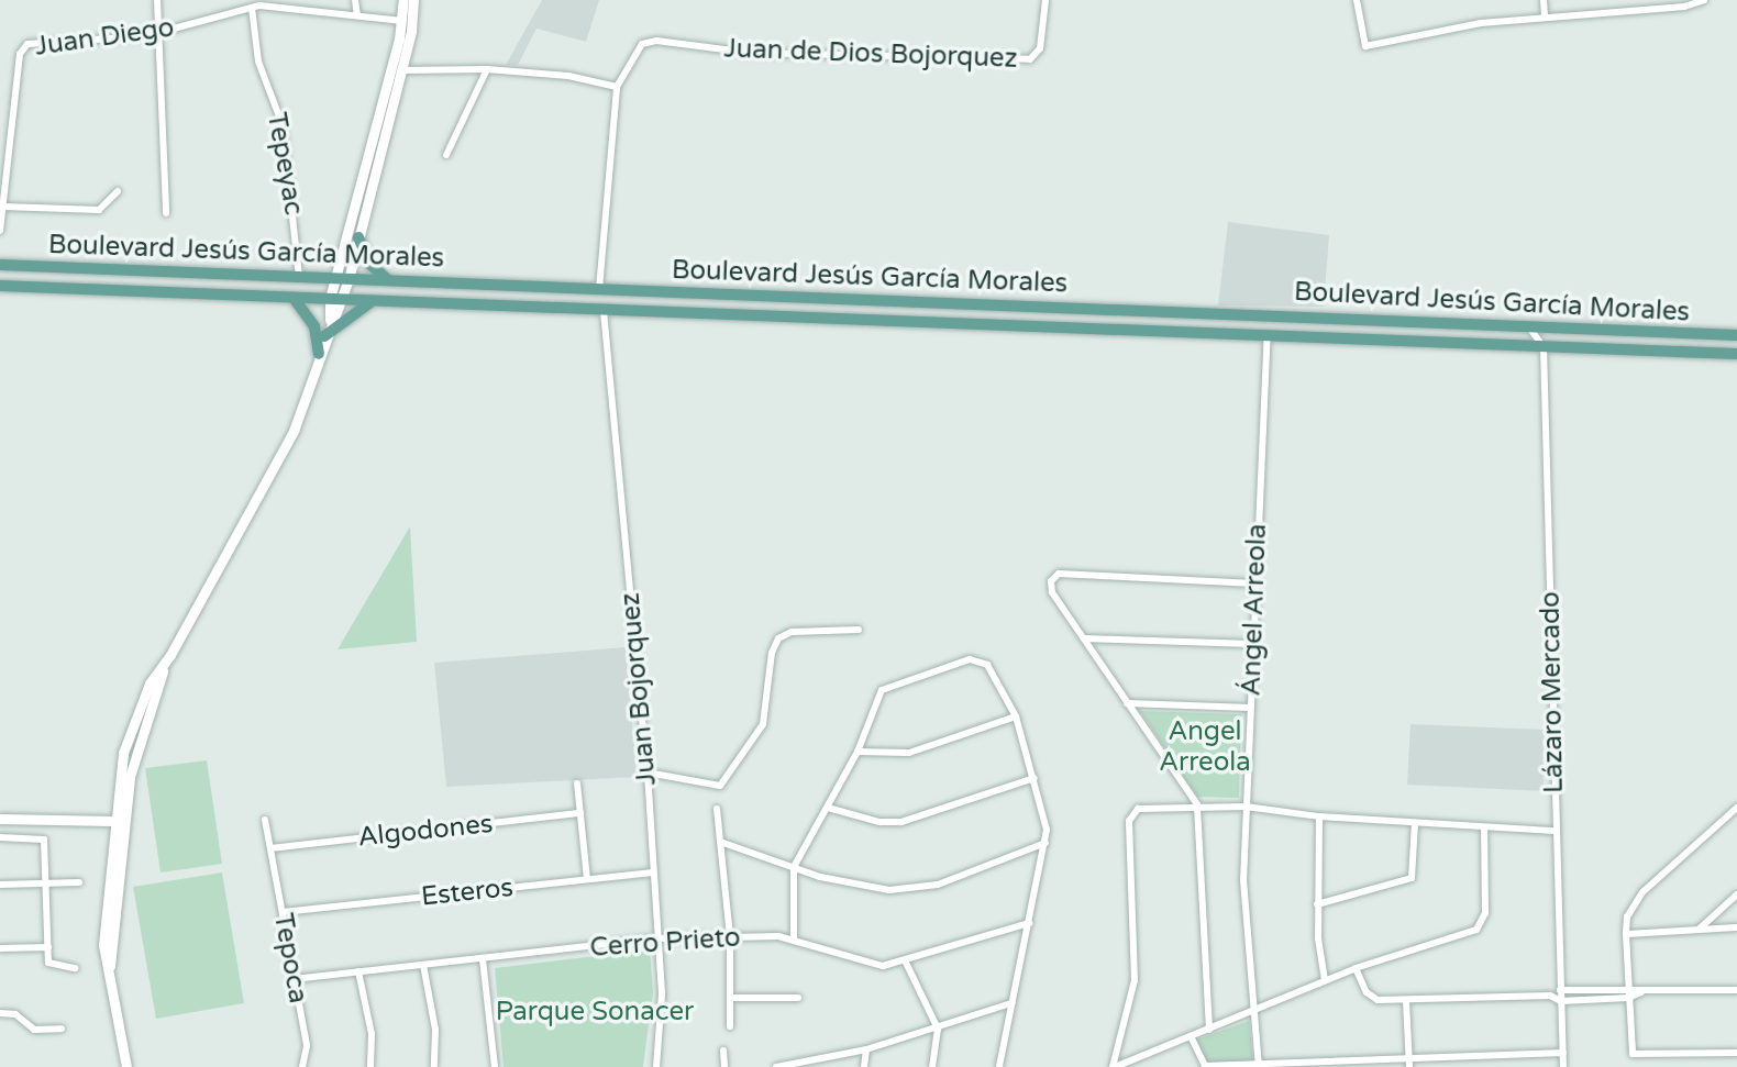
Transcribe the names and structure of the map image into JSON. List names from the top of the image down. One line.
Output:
{"streets":{"main road":["Boulevard Jesús García Morales"],"street":["Juan Diego","Juan de Dios Bojorquez","Tepeyac","Ángel Arreola","Juan Bojorquez","Lázaro Mercado","Algodones","Esteros","Cerro Prieto","Tepoca"]},"crossings":[["Juan Diego","Tepeyac"],["Tepeyac","Boulevard Jesús García Morales"],["Boulevard Jesús García Morales","Ángel Arreola"],["Boulevard Jesús García Morales","Juan Bojorquez"],["Boulevard Jesús García Morales","Lázaro Mercado"],["Juan Bojorquez","Esteros"],["Juan Bojorquez","Cerro Prieto"],["Algodones","Tepoca"],["Esteros","Tepoca"],["Cerro Prieto","Tepoca"]],"parks":["Angel Arreola","Parque Sonacer"]}
